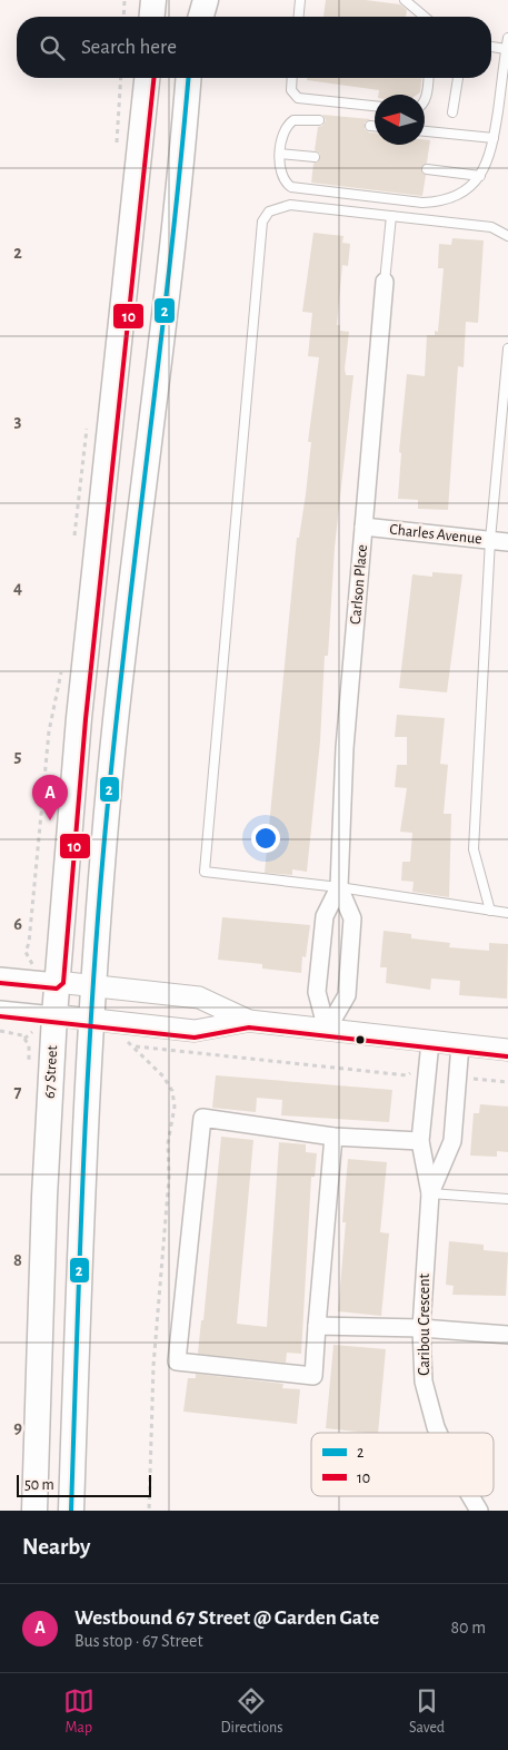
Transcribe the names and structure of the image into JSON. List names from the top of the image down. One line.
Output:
{"streets":{"main road":["67 Street"],"street":["Charles Avenue","Carlson Place","Caribou Crescent"]},"crossings":[["Charles Avenue","Carlson Place"]],"lines":["transit line 2","transit line 10"],"legend":["2","10"],"scale_bar":"50 m","north":"left","page":{"search":"Search here","pins":"A","scale":"50 m","heading":"Nearby","list":[{"mark":"A","name":"Westbound 67 Street @ Garden Gate","note":"Bus stop · 67 Street","value":"80 m"}],"nav":["Map","Directions","Saved"]},"grid":{"rows":["2","3","4","5","6","7","8","9"]}}
